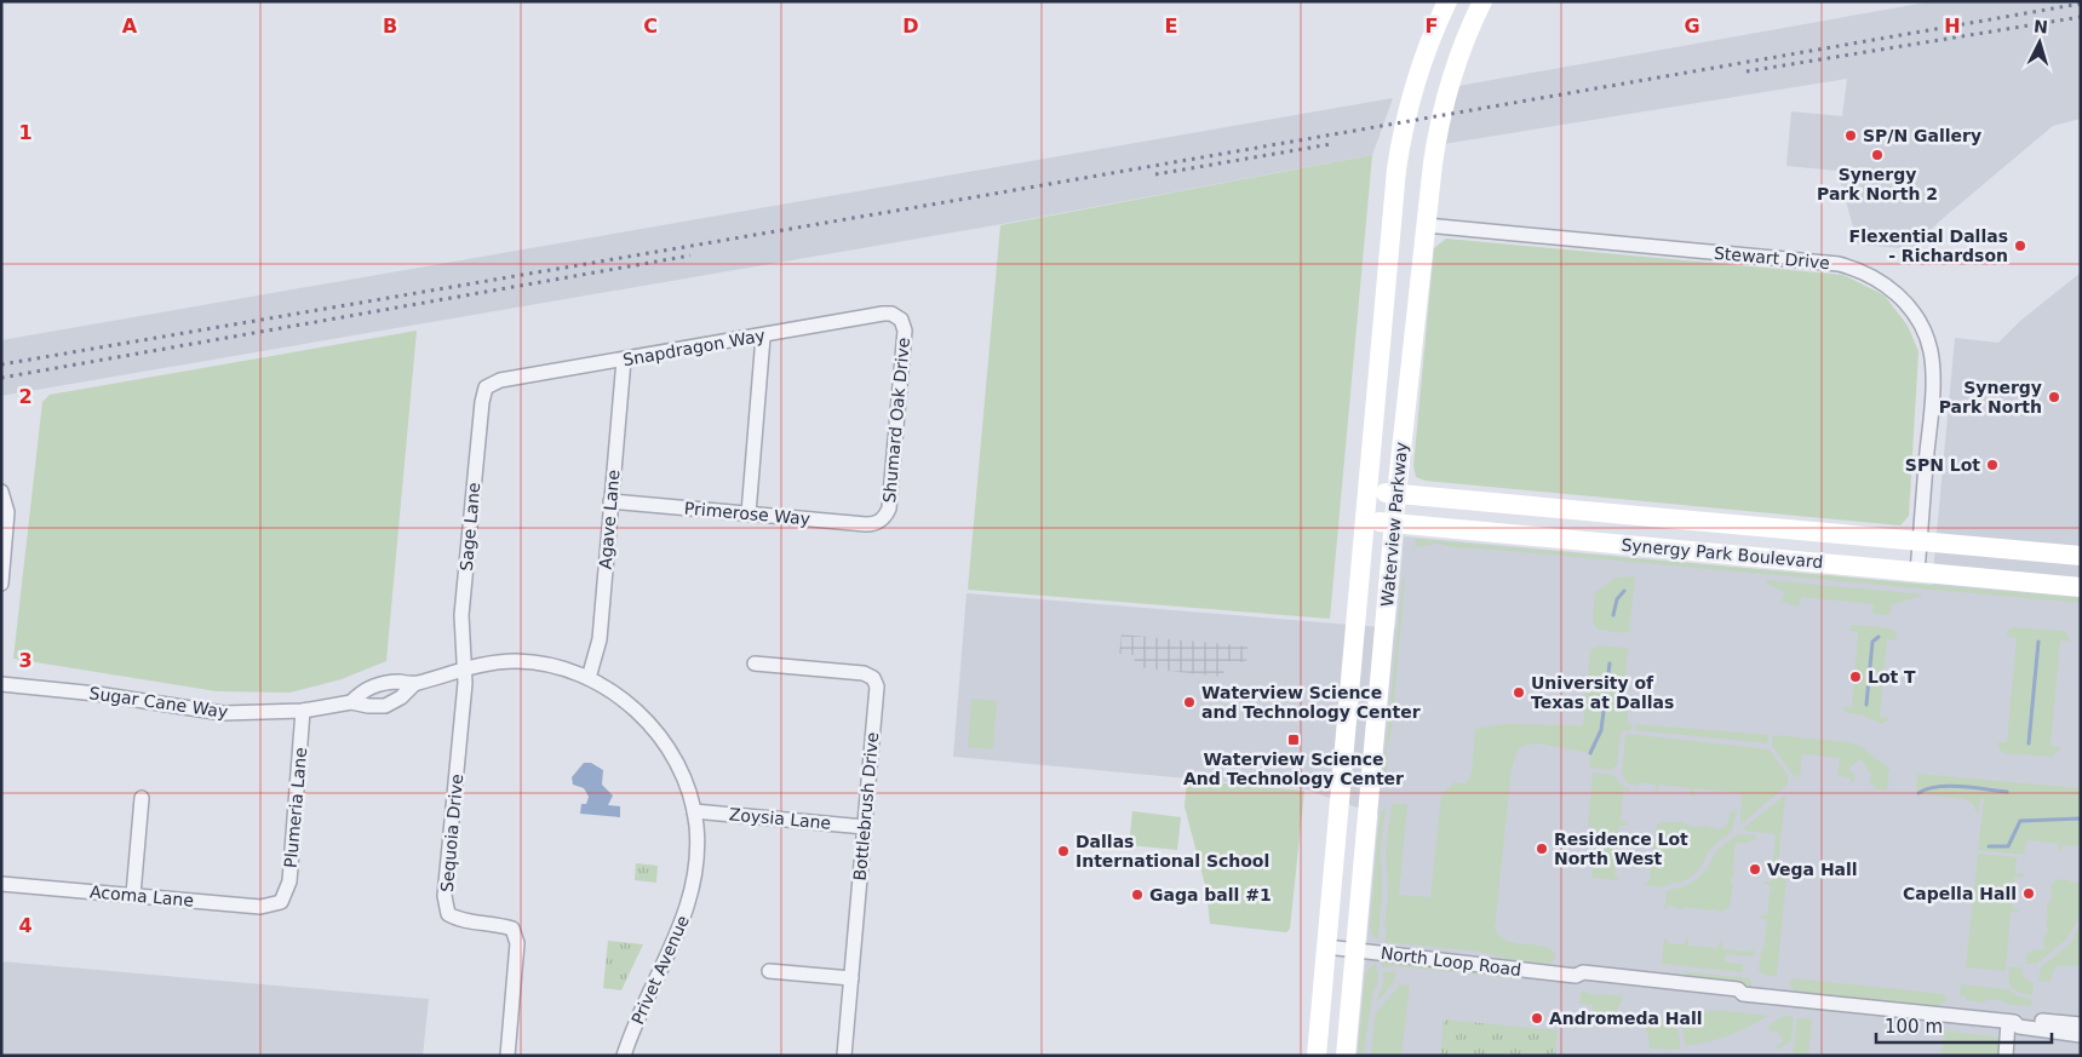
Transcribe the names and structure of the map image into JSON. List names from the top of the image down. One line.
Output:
{"streets":{"main road":["Waterview Parkway","Synergy Park Boulevard"],"street":["Stewart Drive","Snapdragon Way","Shumard Oak Drive","Primerose Way","Agave Lane","Sage Lane","Sugar Cane Way","Bottlebrush Drive","Plumeria Lane","Zoysia Lane","Sequoia Drive","Acoma Lane","North Loop Road","Privet Avenue"]},"crossings":[["Stewart Drive","Waterview Parkway"],["Stewart Drive","Synergy Park Boulevard"],["Snapdragon Way","Shumard Oak Drive"],["Snapdragon Way","Agave Lane"],["Snapdragon Way","Sage Lane"],["Shumard Oak Drive","Primerose Way"],["Primerose Way","Agave Lane"],["Agave Lane","Sugar Cane Way"],["Waterview Parkway","Synergy Park Boulevard"],["Waterview Parkway","North Loop Road"],["Sage Lane","Sugar Cane Way"],["Sage Lane","Sequoia Drive"],["Sugar Cane Way","Plumeria Lane"],["Sugar Cane Way","Zoysia Lane"],["Sugar Cane Way","Sequoia Drive"],["Sugar Cane Way","Privet Avenue"],["Bottlebrush Drive","Zoysia Lane"],["Plumeria Lane","Acoma Lane"],["Zoysia Lane","Privet Avenue"]],"places":{"other":["SP/N Gallery","Synergy Park North 2","Flexential Dallas - Richardson","Synergy Park North","SPN Lot","Lot T","University of Texas at Dallas","Waterview Science and Technology Center","Residence Lot North West","Dallas International School","Vega Hall","Capella Hall","Gaga ball #1","Andromeda Hall"],"transit":["Waterview Science And Technology Center"]},"scale_bar":"100 m","north":"top","grid":{"columns":["A","B","C","D","E","F","G","H"],"rows":["1","2","3","4"]}}
